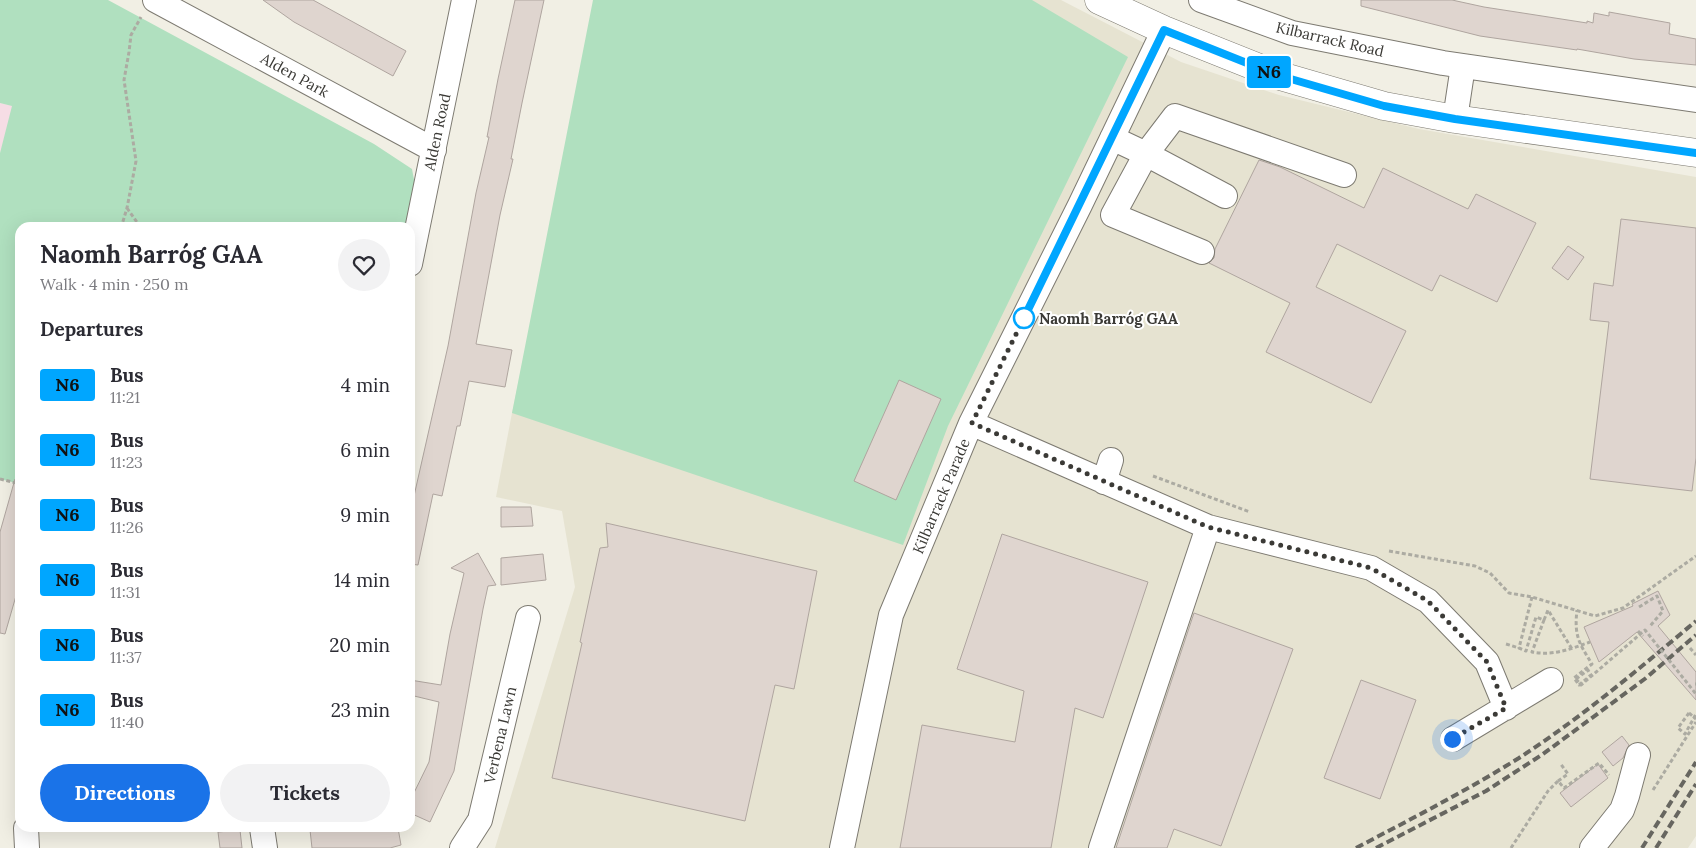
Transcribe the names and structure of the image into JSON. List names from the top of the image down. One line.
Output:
{"streets":{"street":["Kilbarrack Road","Alden Park","Alden Road","Kilbarrack Parade","Verbena Lawn"]},"crossings":[["Alden Park","Alden Road"]],"places":["Naomh Barróg GAA"],"lines":["bus line N6"],"page":{"on_map":"N6","heading":[["Naomh Barróg GAA","Walk · 4 min · 250 m"],"Departures"],"list":[{"mark":"N6","name":"Bus","note":"11:21","value":"4 min"},{"mark":"N6","name":"Bus","note":"11:23","value":"6 min"},{"mark":"N6","name":"Bus","note":"11:26","value":"9 min"},{"mark":"N6","name":"Bus","note":"11:31","value":"14 min"},{"mark":"N6","name":"Bus","note":"11:37","value":"20 min"},{"mark":"N6","name":"Bus","note":"11:40","value":"23 min"}],"buttons":["Directions","Tickets"]}}
